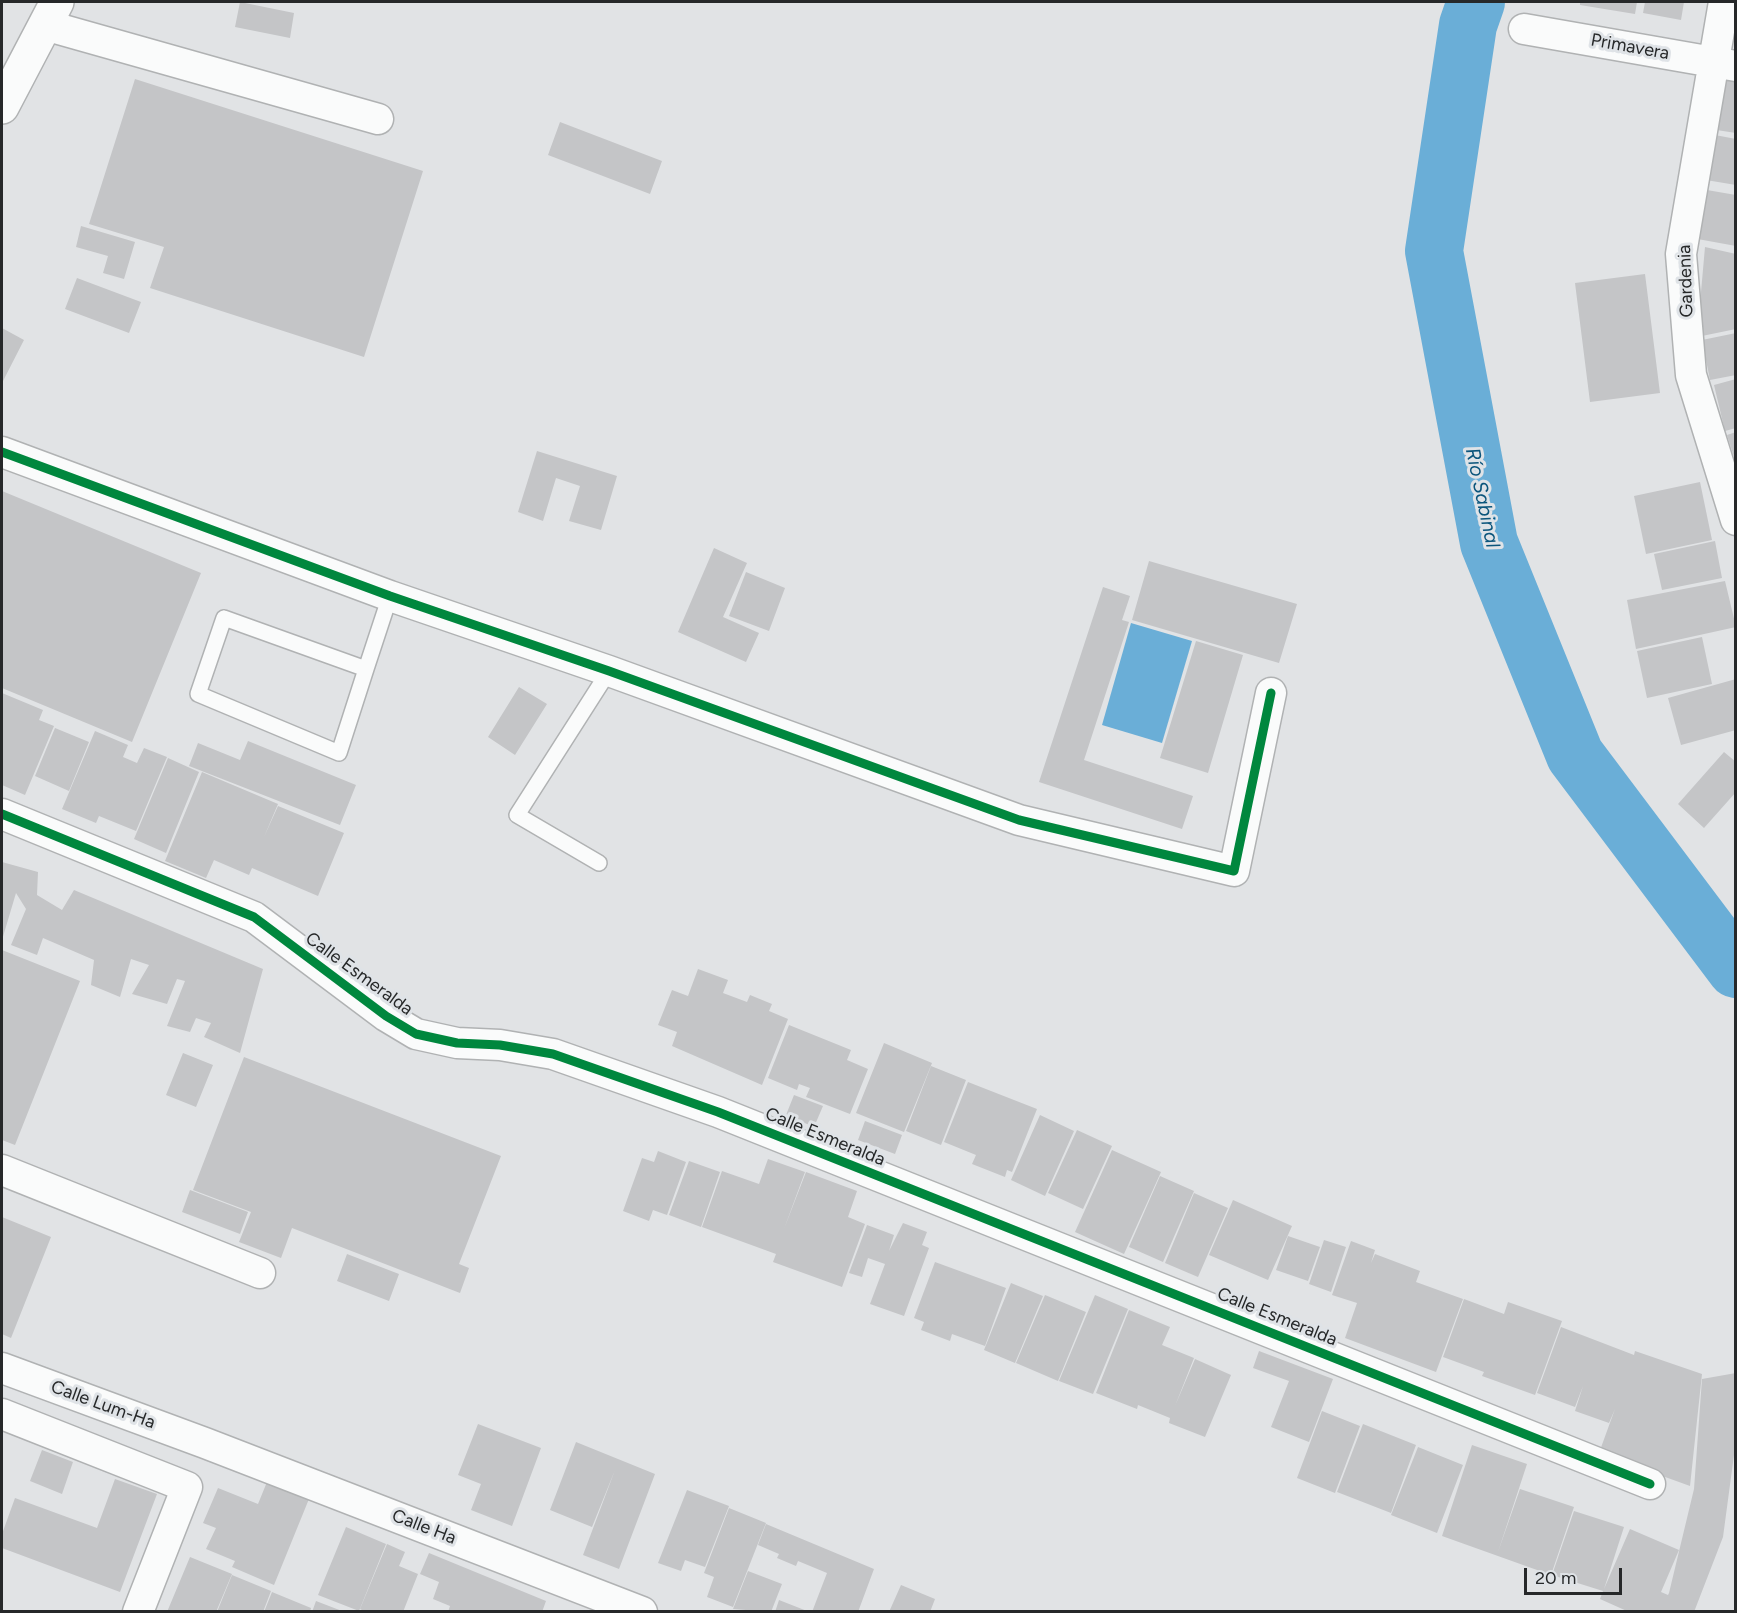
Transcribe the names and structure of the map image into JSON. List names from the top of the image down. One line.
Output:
{"streets":{"street":["Primavera","Gardenia","Calle Esmeralda","Calle Lum-Ha","Calle Ha"]},"crossings":[["Primavera","Gardenia"],["Calle Lum-Ha","Calle Ha"]],"water":["Río Sabinal"],"scale_bar":"20 m"}
